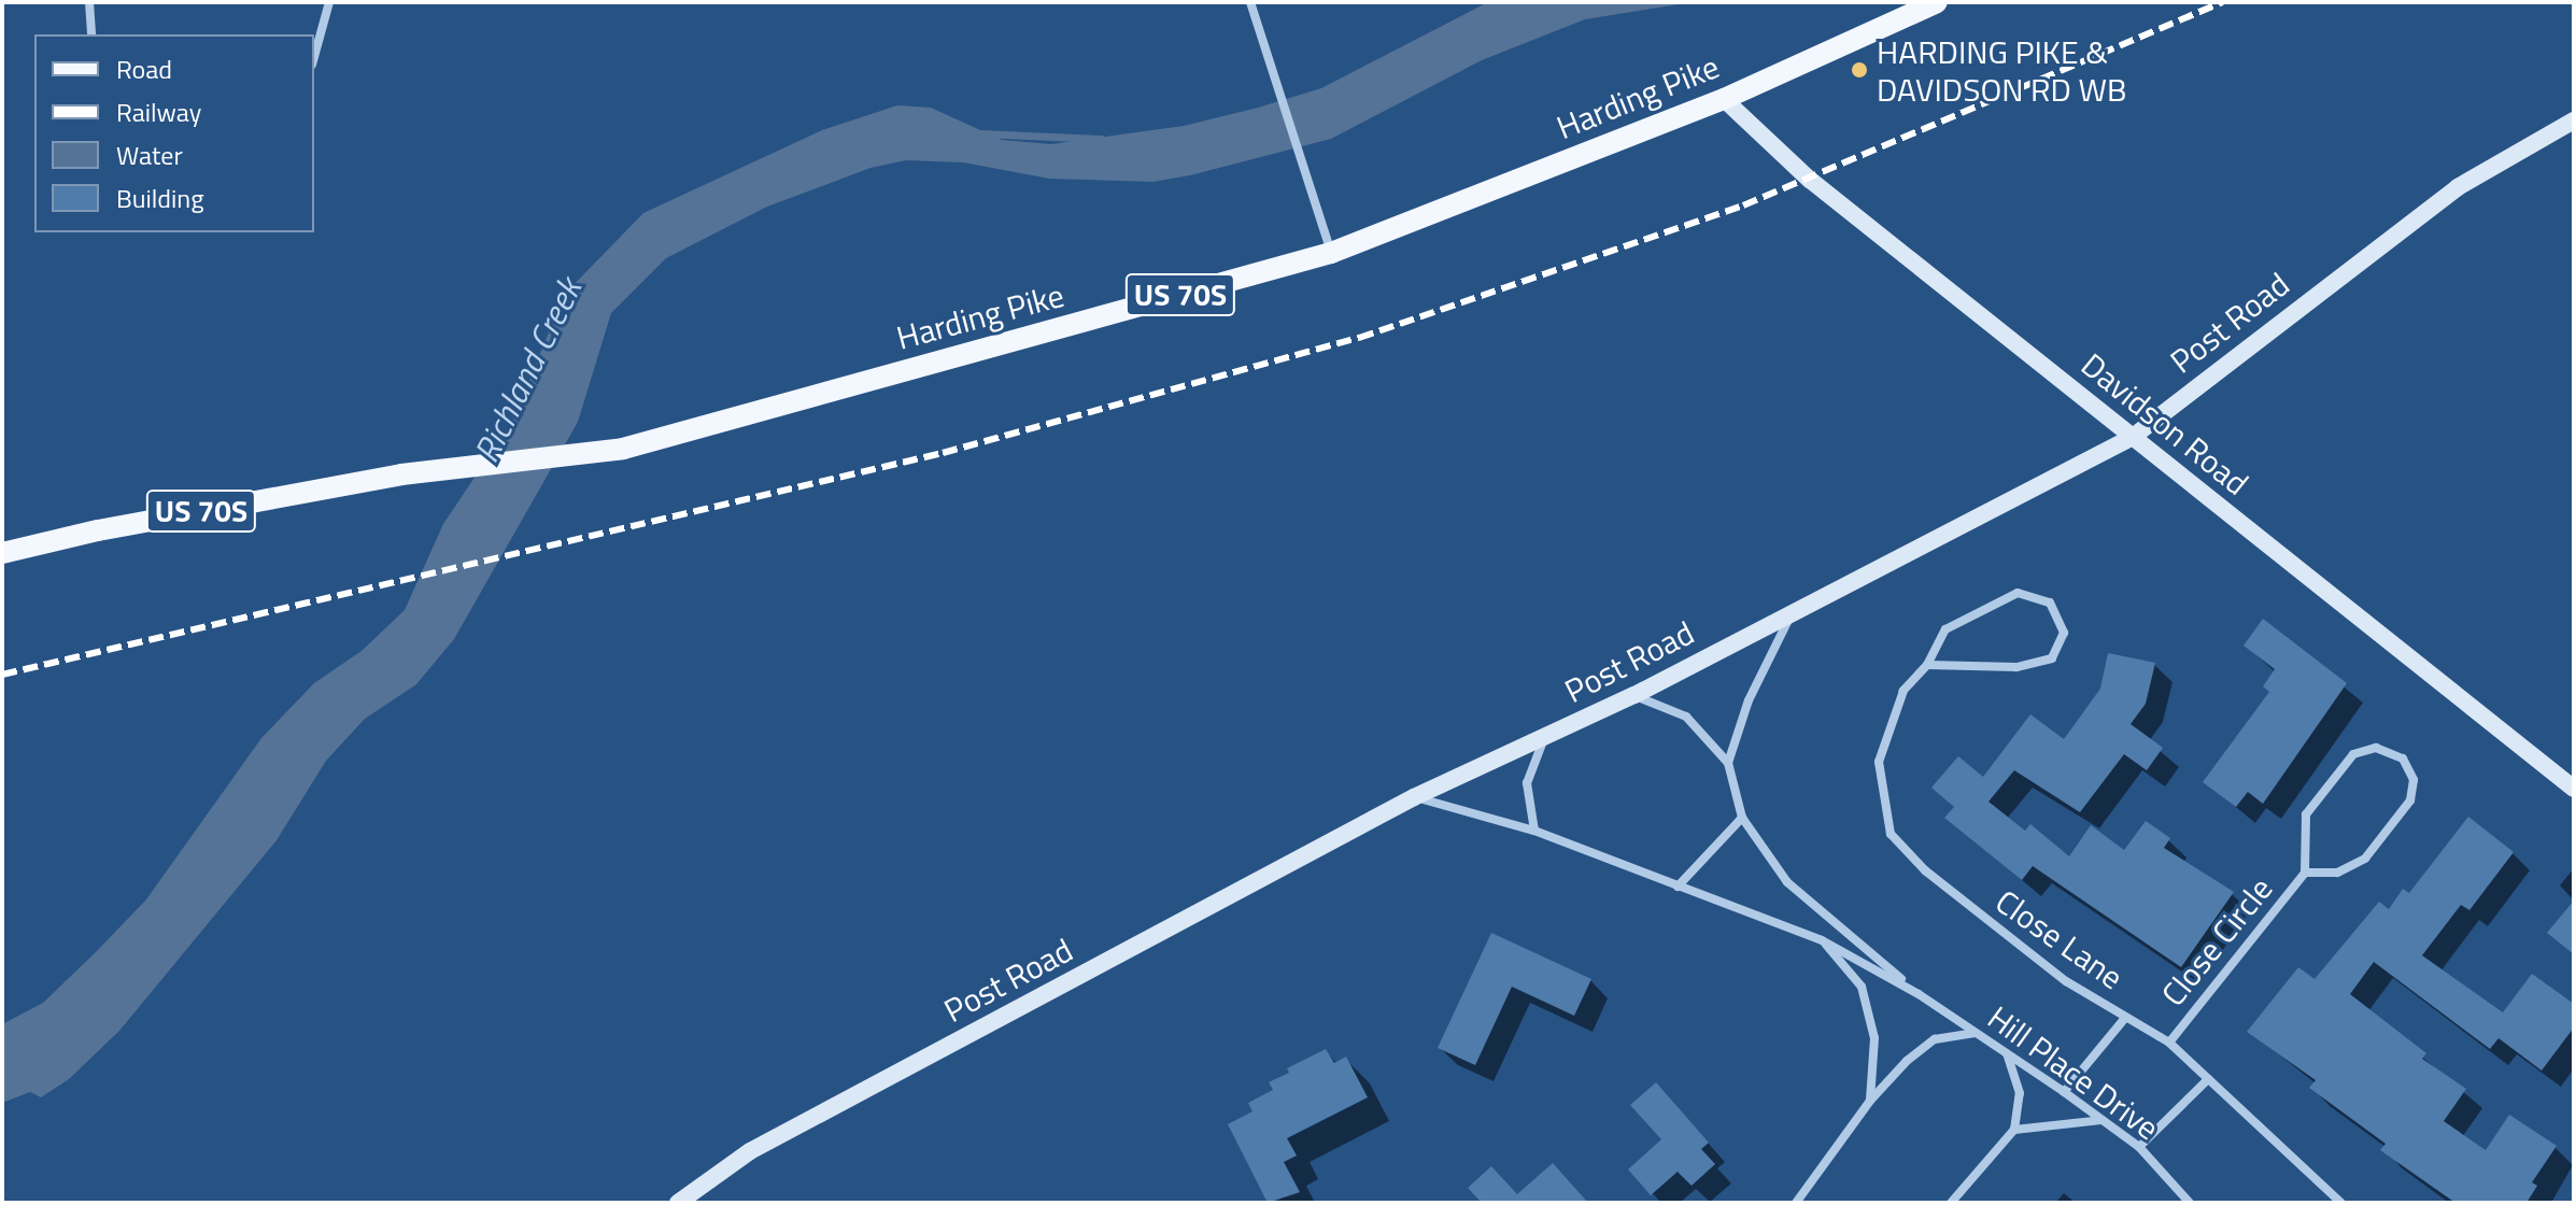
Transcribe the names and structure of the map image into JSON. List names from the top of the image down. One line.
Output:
{"streets":{"main road":["Harding Pike","US 70S"],"street":["Post Road","Davidson Road","Close Lane","Close Circle","Hill Place Drive"]},"crossings":[["Harding Pike","Davidson Road"],["Post Road","Davidson Road"],["Post Road","Hill Place Drive"],["Close Lane","Close Circle"]],"water":["Richland Creek"],"places":["HARDING PIKE & DAVIDSON RD WB"],"legend":["Road","Railway","Water","Building"]}
